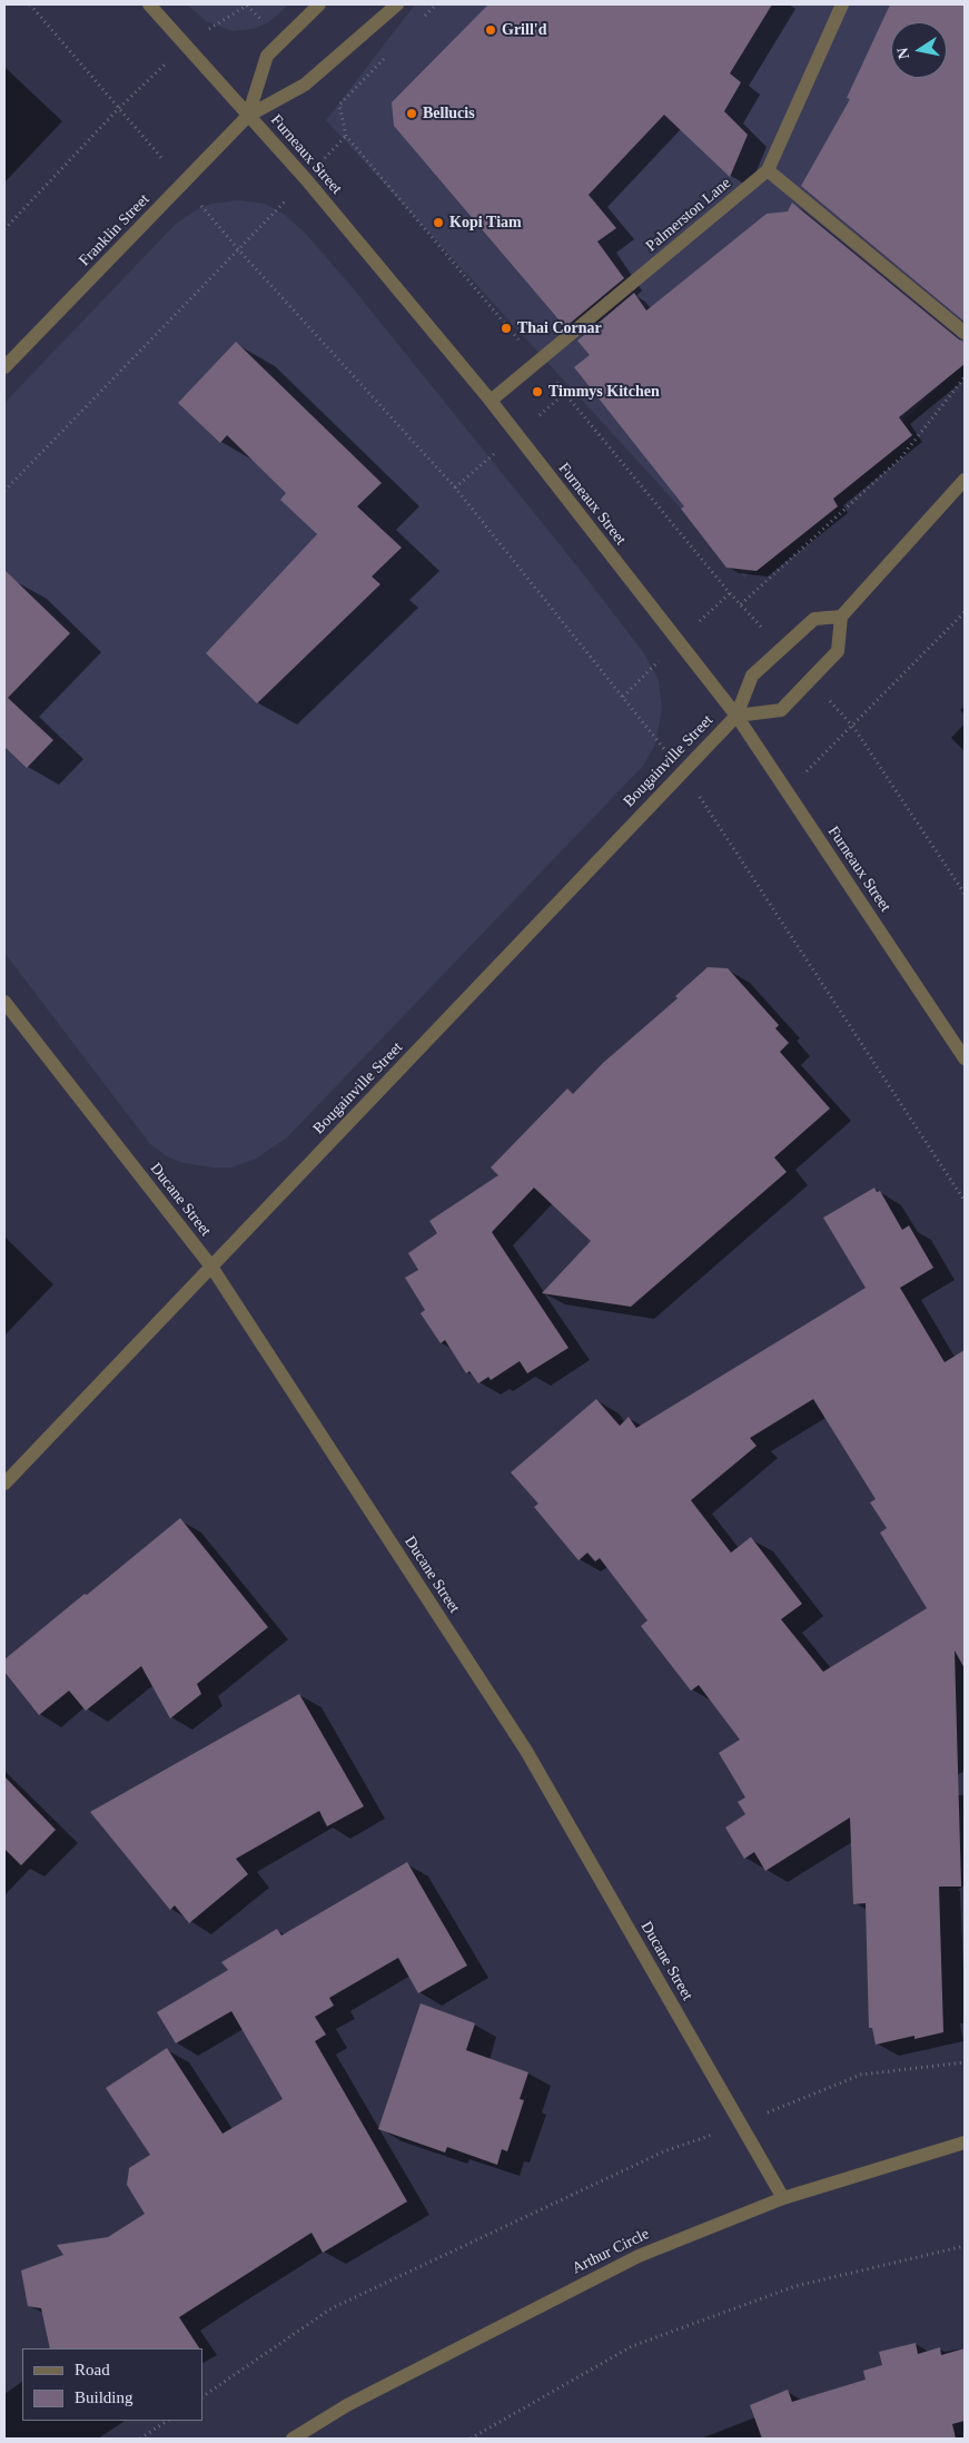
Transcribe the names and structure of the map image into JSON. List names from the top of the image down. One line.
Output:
{"streets":{"street":["Furneaux Street","Palmerston Lane","Franklin Street","Bougainville Street","Ducane Street","Arthur Circle"]},"crossings":[["Furneaux Street","Palmerston Lane"],["Furneaux Street","Franklin Street"],["Furneaux Street","Bougainville Street"],["Bougainville Street","Ducane Street"],["Ducane Street","Arthur Circle"]],"places":["Grill'd","Bellucis","Kopi Tiam","Thai Cornar","Timmys Kitchen"],"legend":["Road","Building"],"north":"left"}
